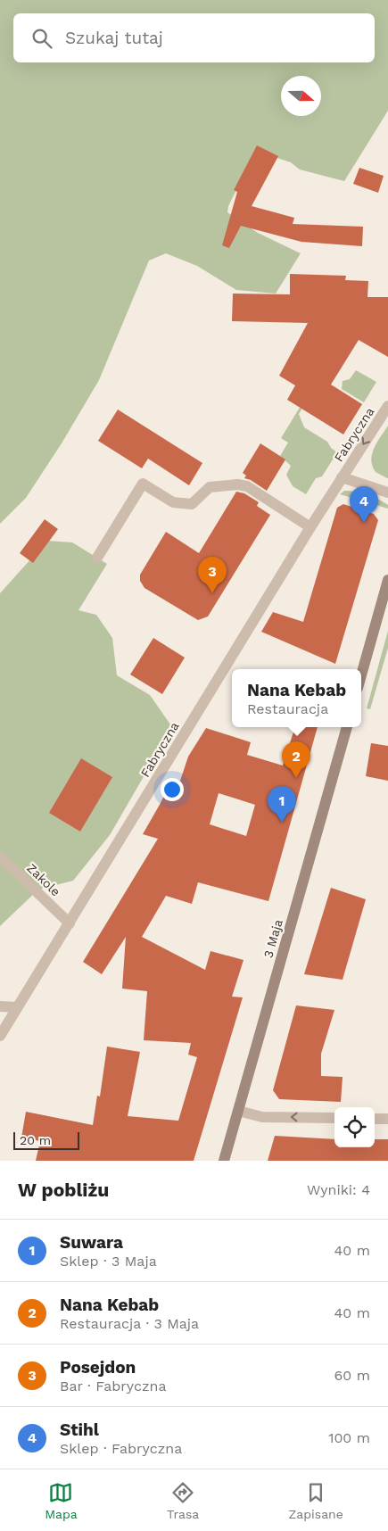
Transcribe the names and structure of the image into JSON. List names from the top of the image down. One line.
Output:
{"streets":{"street":["Fabryczna","Zakole","3 Maja"]},"crossings":[["Fabryczna","Zakole"]],"scale_bar":"20 m","north":"right","page":{"search":"Szukaj tutaj","pins":["4","3","2","1"],"popup":["Nana Kebab","Restauracja"],"scale":"20 m","heading":["W pobliżu","Wyniki: 4"],"list":[{"mark":"1","name":"Suwara","note":"Sklep · 3 Maja","value":"40 m"},{"mark":"2","name":"Nana Kebab","note":"Restauracja · 3 Maja","value":"40 m"},{"mark":"3","name":"Posejdon","note":"Bar · Fabryczna","value":"60 m"},{"mark":"4","name":"Stihl","note":"Sklep · Fabryczna","value":"100 m"}],"nav":["Mapa","Trasa","Zapisane"]}}
